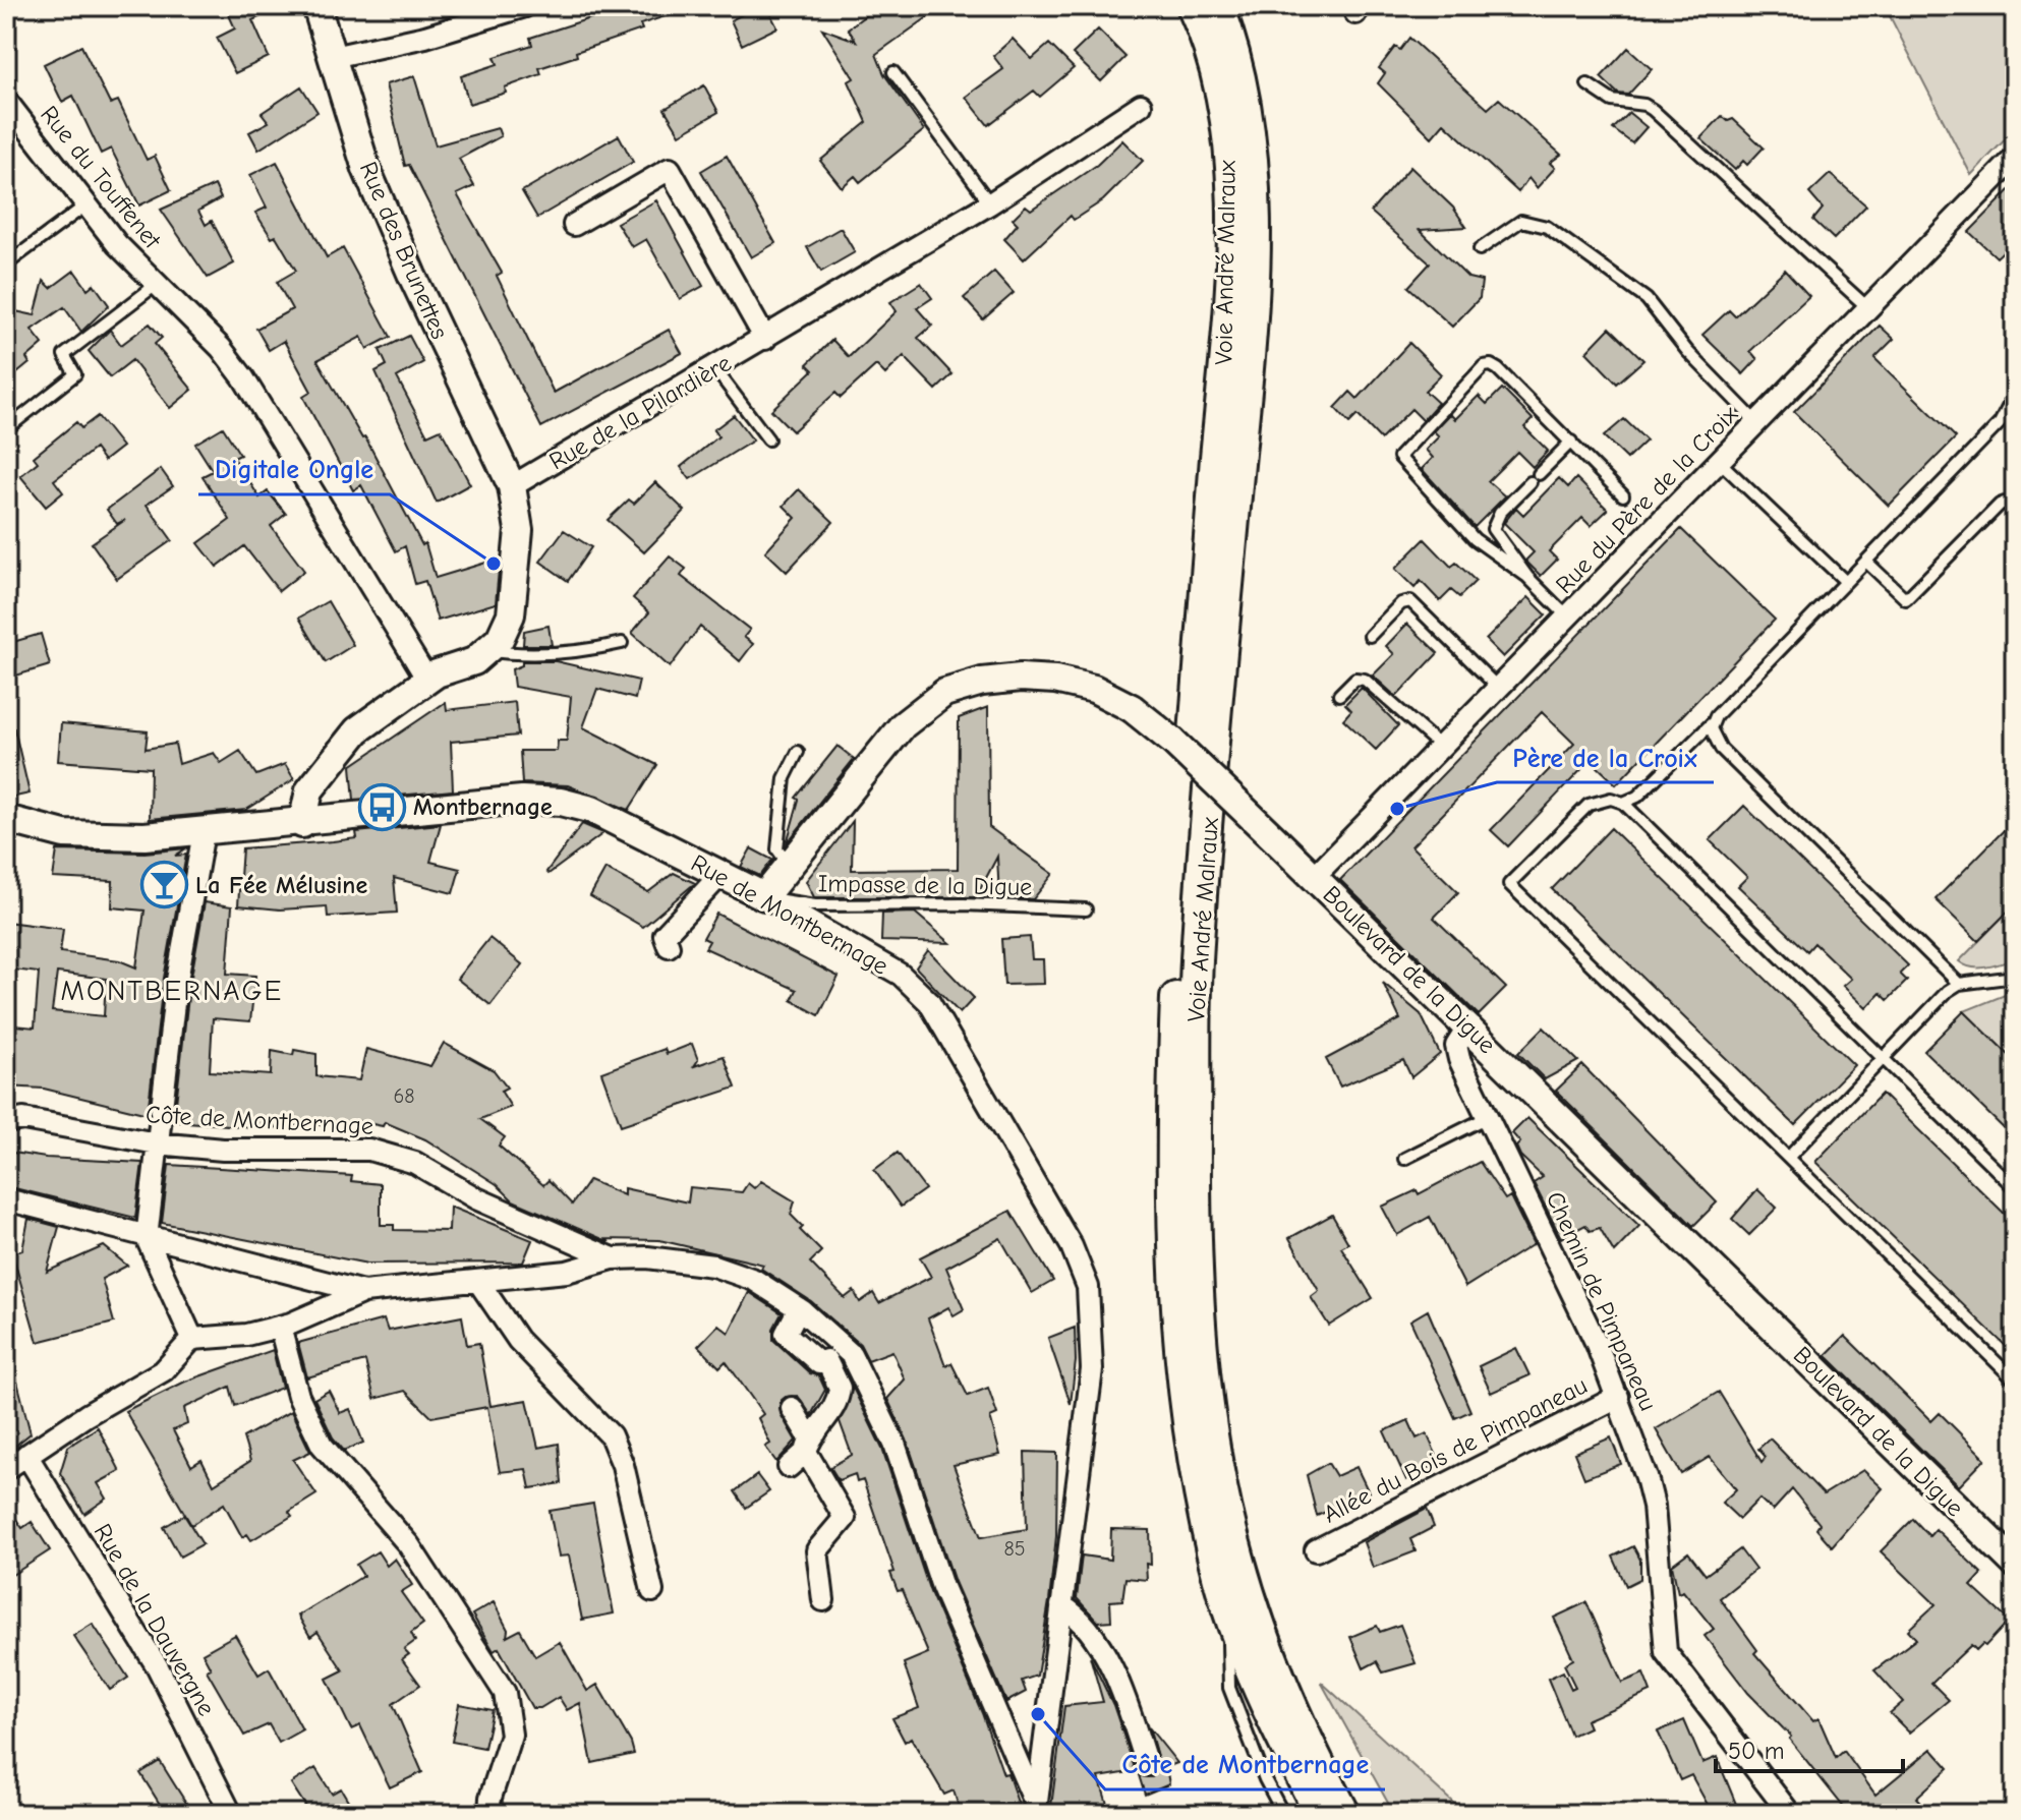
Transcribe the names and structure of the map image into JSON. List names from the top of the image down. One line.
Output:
{"streets":{"main road":["Voie André Malraux"],"street":["Rue du Touffenet","Rue des Brunettes","Rue de la Pilardière","Rue du Père de la Croix","Rue de Montbernage","Boulevard de la Digue","Côte de Montbernage","Chemin de Pimpaneau","Allée du Bois de Pimpaneau","Rue de la Dauvergne"],"lane":["Impasse de la Digue"]},"crossings":[["Rue des Brunettes","Rue de la Pilardière"],["Rue du Père de la Croix","Boulevard de la Digue"],["Impasse de la Digue","Rue de Montbernage"],["Impasse de la Digue","Boulevard de la Digue"],["Rue de Montbernage","Boulevard de la Digue"],["Rue de Montbernage","Côte de Montbernage"],["Boulevard de la Digue","Chemin de Pimpaneau"],["Chemin de Pimpaneau","Allée du Bois de Pimpaneau"]],"districts":["MONTBERNAGE"],"places":{"other":["Digitale Ongle","Père de la Croix","Côte de Montbernage"],"bus stop":["Montbernage"],"bar":["La Fée Mélusine"]},"house_numbers":["68","85"],"scale_bar":"50 m"}
